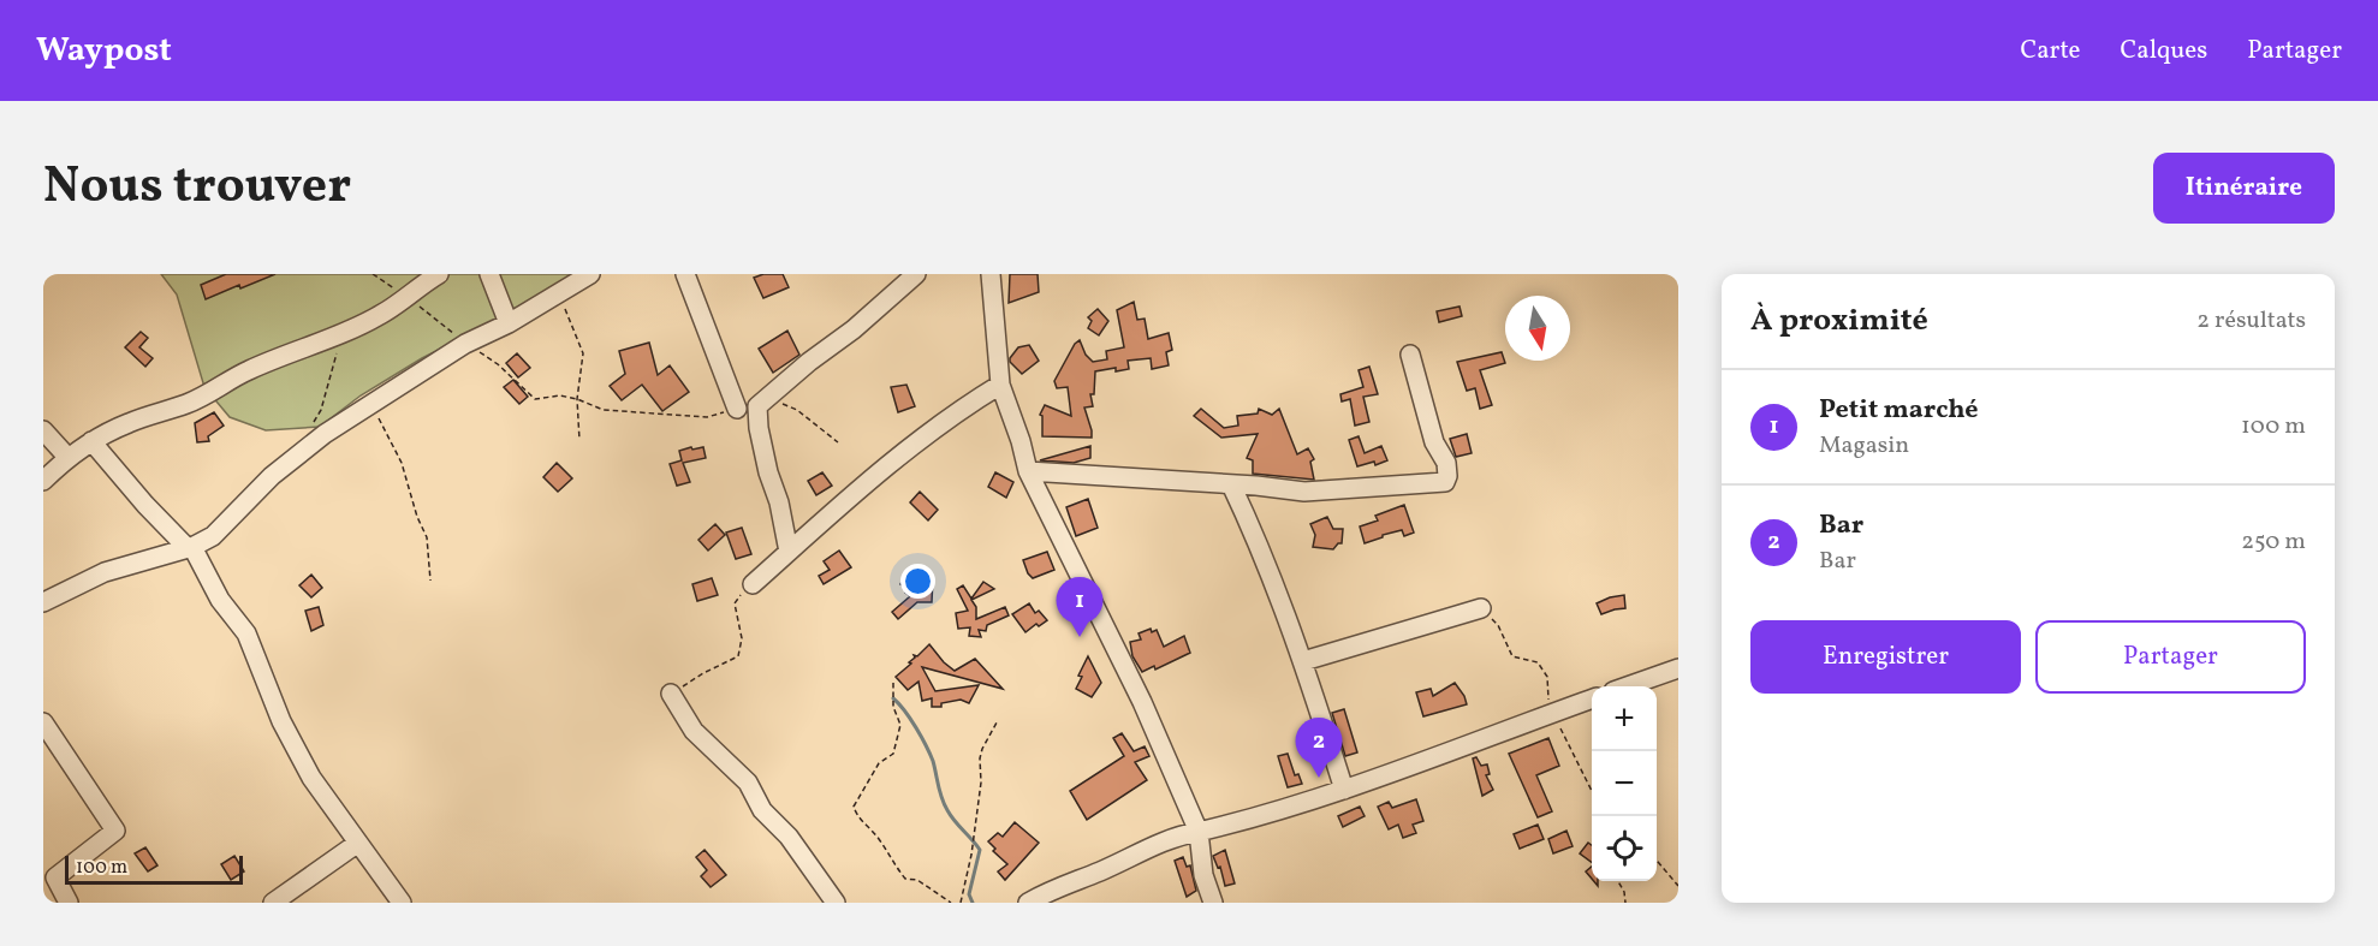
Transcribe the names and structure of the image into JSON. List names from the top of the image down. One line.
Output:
{"scale_bar":"100 m","north":"bottom","page":{"header":"Waypost","nav":["Carte","Calques","Partager"],"title":"Nous trouver","buttons":["Itinéraire",["Enregistrer","Partager"]],"heading":["À proximité","2 résultats"],"list":[{"mark":"1","name":"Petit marché","note":"Magasin","value":"100 m"},{"mark":"2","name":"Bar","note":"Bar","value":"250 m"}],"pins":["1","2"],"map_buttons":["+","−"],"scale":"100 m"}}
